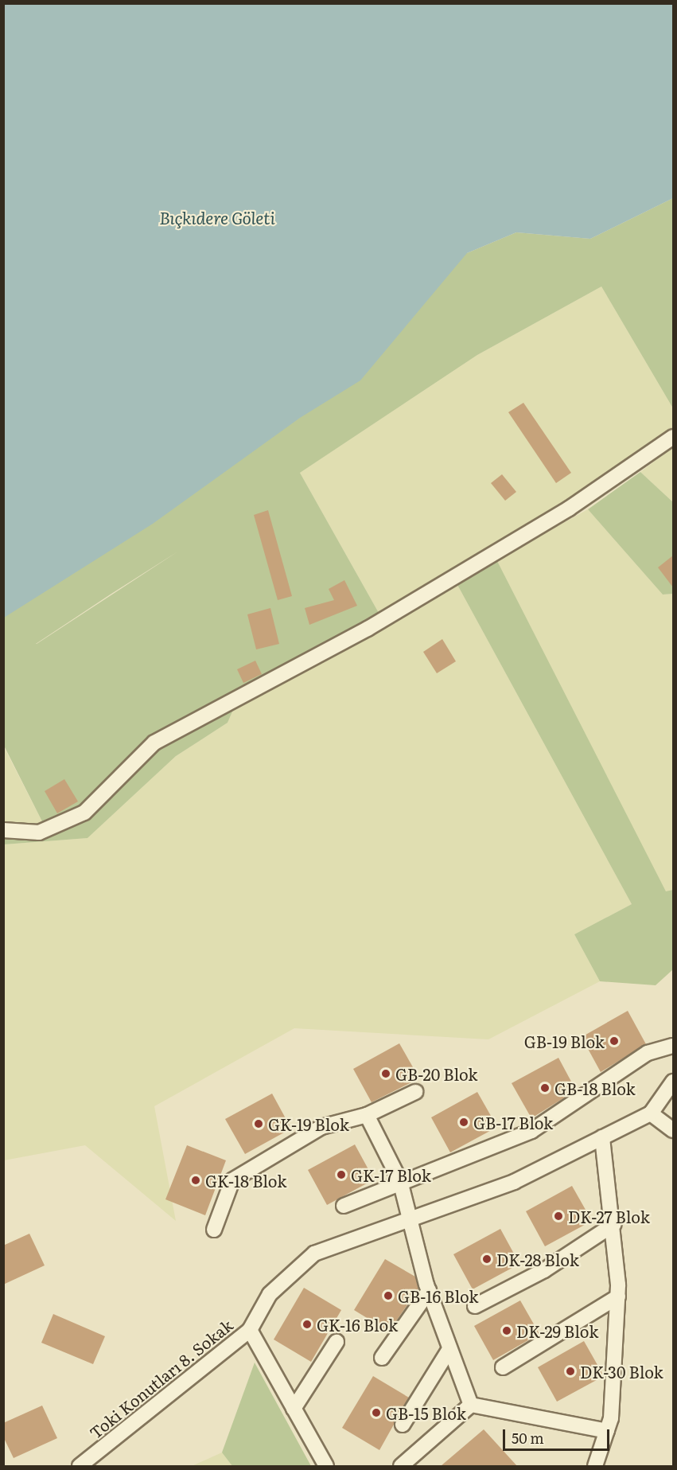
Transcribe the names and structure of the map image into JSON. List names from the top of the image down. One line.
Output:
{"streets":{"street":["Toki Konutları 8. Sokak"]},"water":["Bıçkıdere Göleti"],"places":["GB-19 Blok","GB-20 Blok","GB-18 Blok","GB-17 Blok","GK-19 Blok","GK-17 Blok","GK-18 Blok","DK-27 Blok","DK-28 Blok","GB-16 Blok","GK-16 Blok","DK-29 Blok","DK-30 Blok","GB-15 Blok"],"scale_bar":"50 m"}
